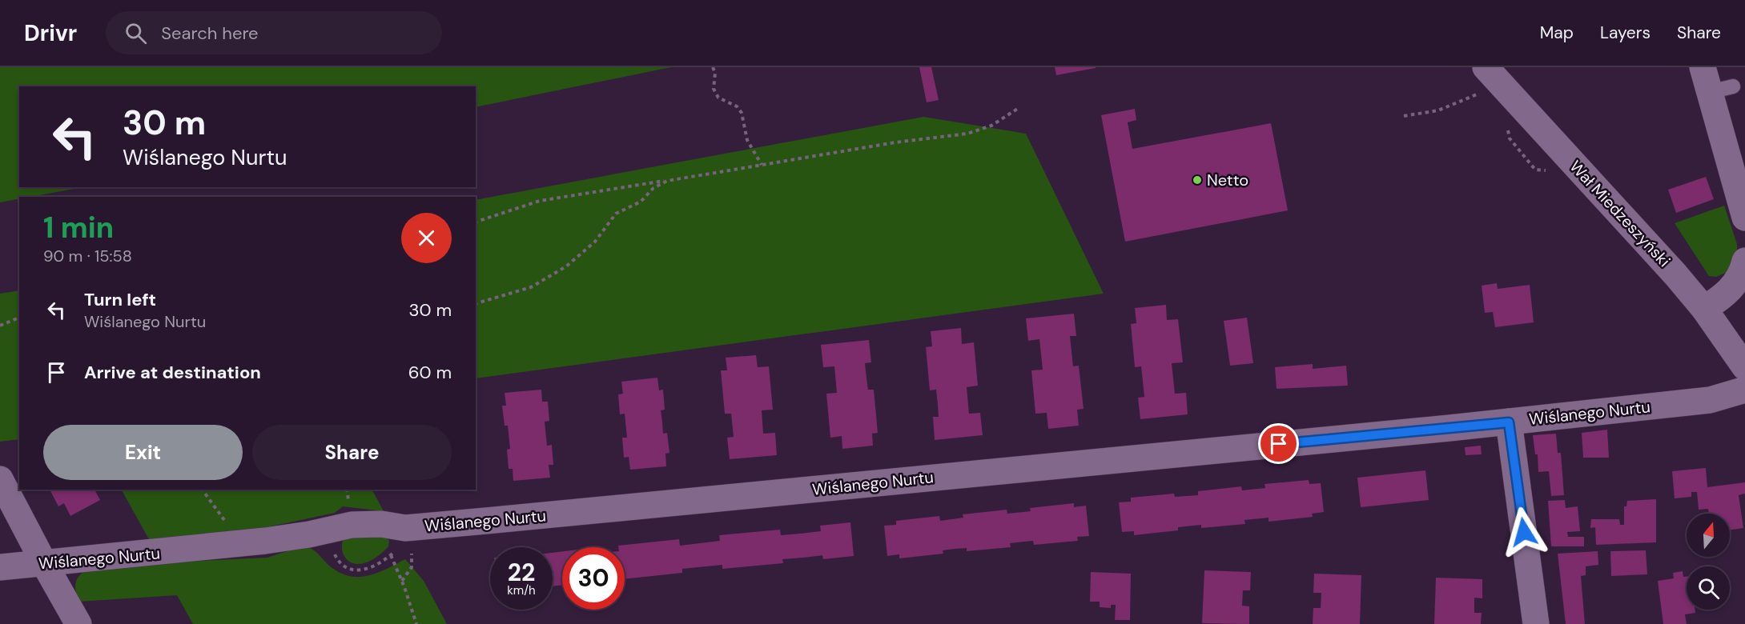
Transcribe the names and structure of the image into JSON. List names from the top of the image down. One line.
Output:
{"streets":{"street":["Wał Miedzeszyński","Wiślanego Nurtu"]},"places":["Netto"],"north":"top","page":{"header":"Drivr","search":"Search here","nav":["Map","Layers","Share"],"turn":["30 m","Wiślanego Nurtu"],"heading":["1 min","90 m · 15:58"],"list":[{"name":"Turn left","note":"Wiślanego Nurtu","value":"30 m"},{"name":"Arrive at destination","value":"60 m"}],"buttons":["Exit","Share"],"speed":"22 km/h","limit":"30"}}
